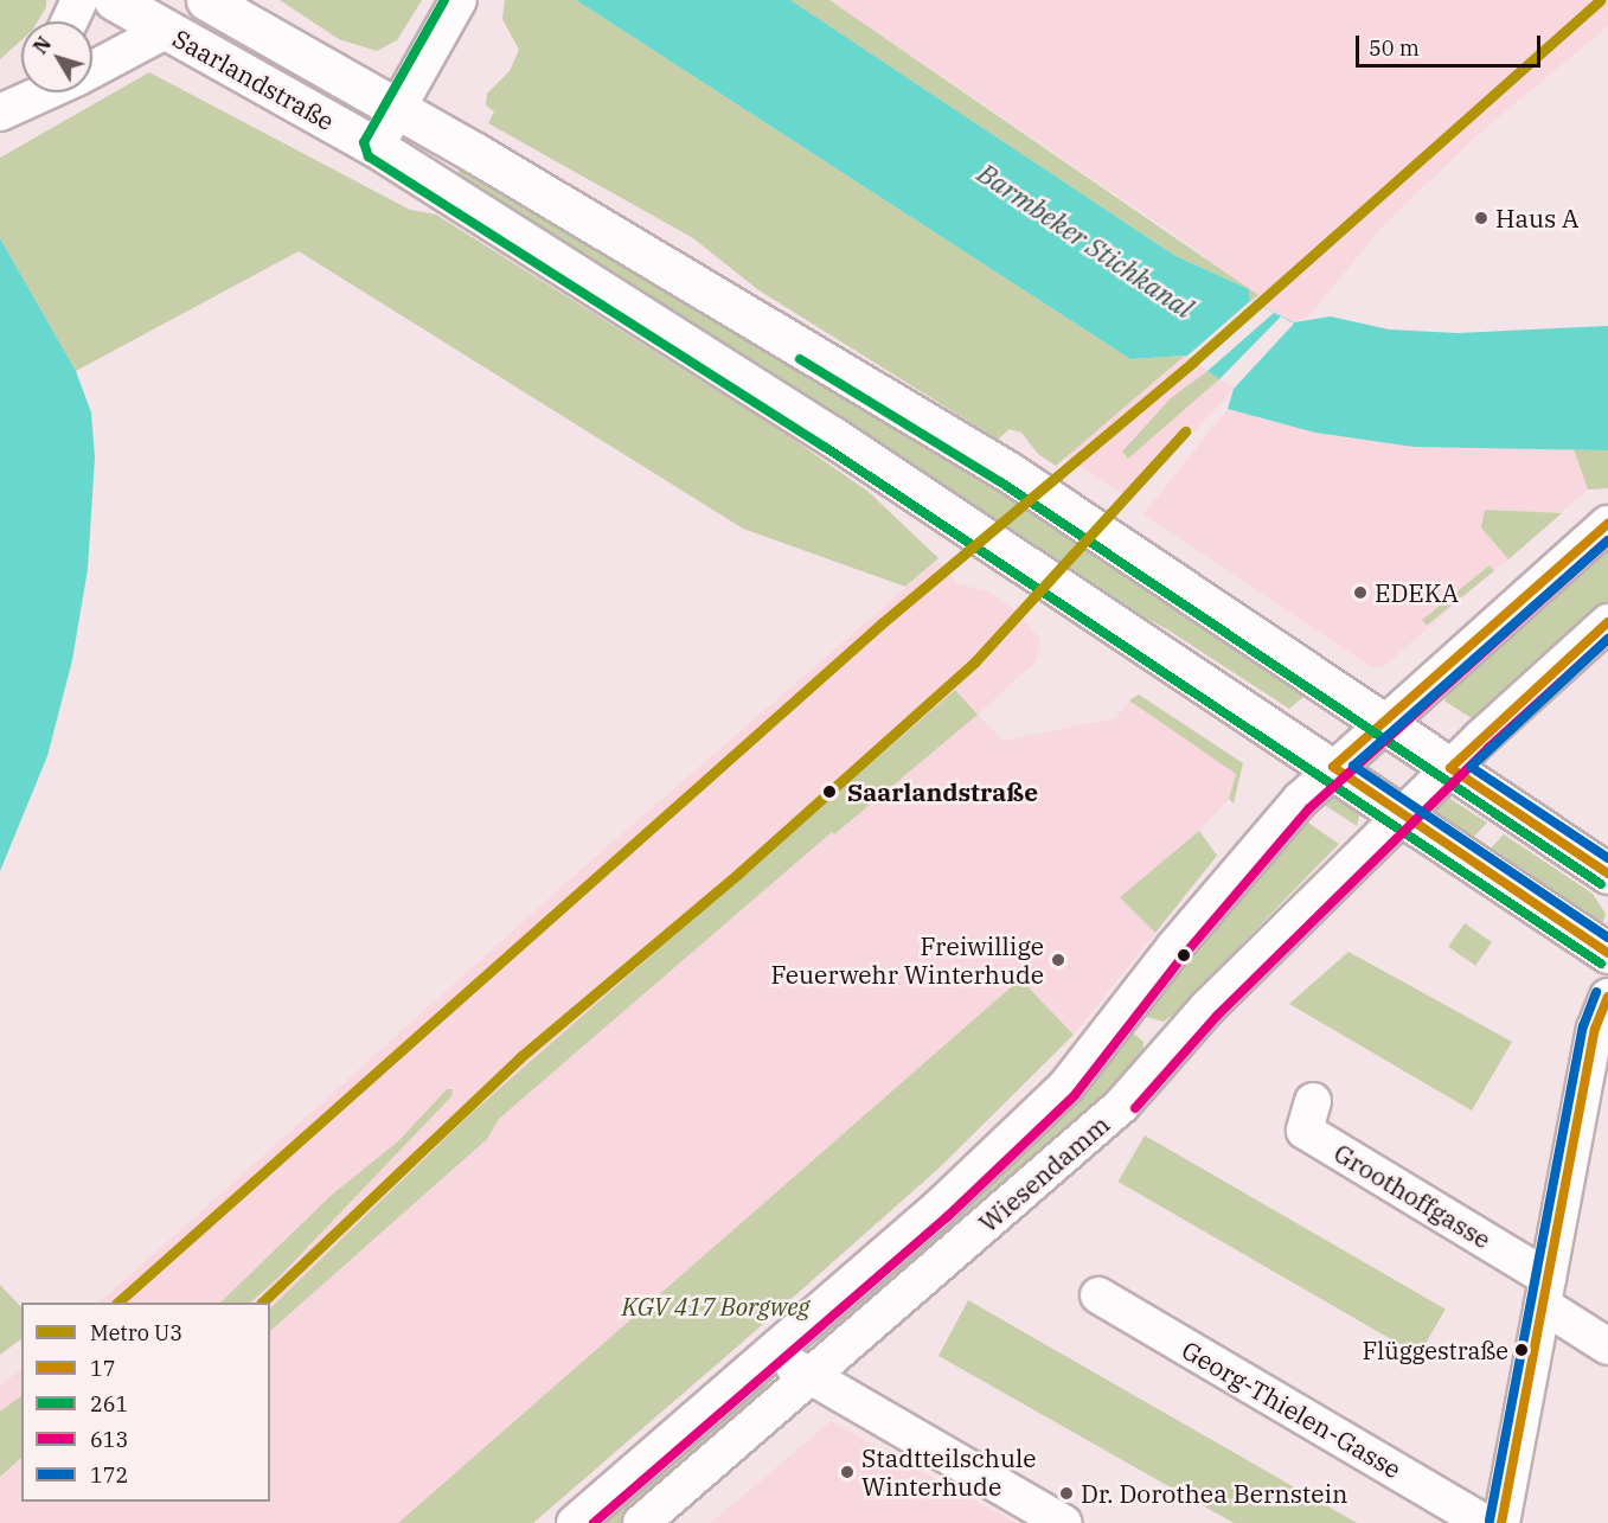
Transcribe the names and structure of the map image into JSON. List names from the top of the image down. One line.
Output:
{"streets":{"main road":["Saarlandstraße"],"street":["Wiesendamm","Groothoffgasse","Georg-Thielen-Gasse"]},"crossings":[["Saarlandstraße","Wiesendamm"]],"water":["Barmbeker Stichkanal"],"parks":["KGV 417 Borgweg"],"places":["Haus A","EDEKA","Saarlandstraße","Freiwillige Feuerwehr Winterhude","Flüggestraße","Stadtteilschule Winterhude","Dr. Dorothea Bernstein"],"lines":["metro line U3","transit line 261","transit line 17","transit line 613","transit line 172"],"legend":["Metro U3","17","261","613","172"],"scale_bar":"50 m","north":"top left"}
